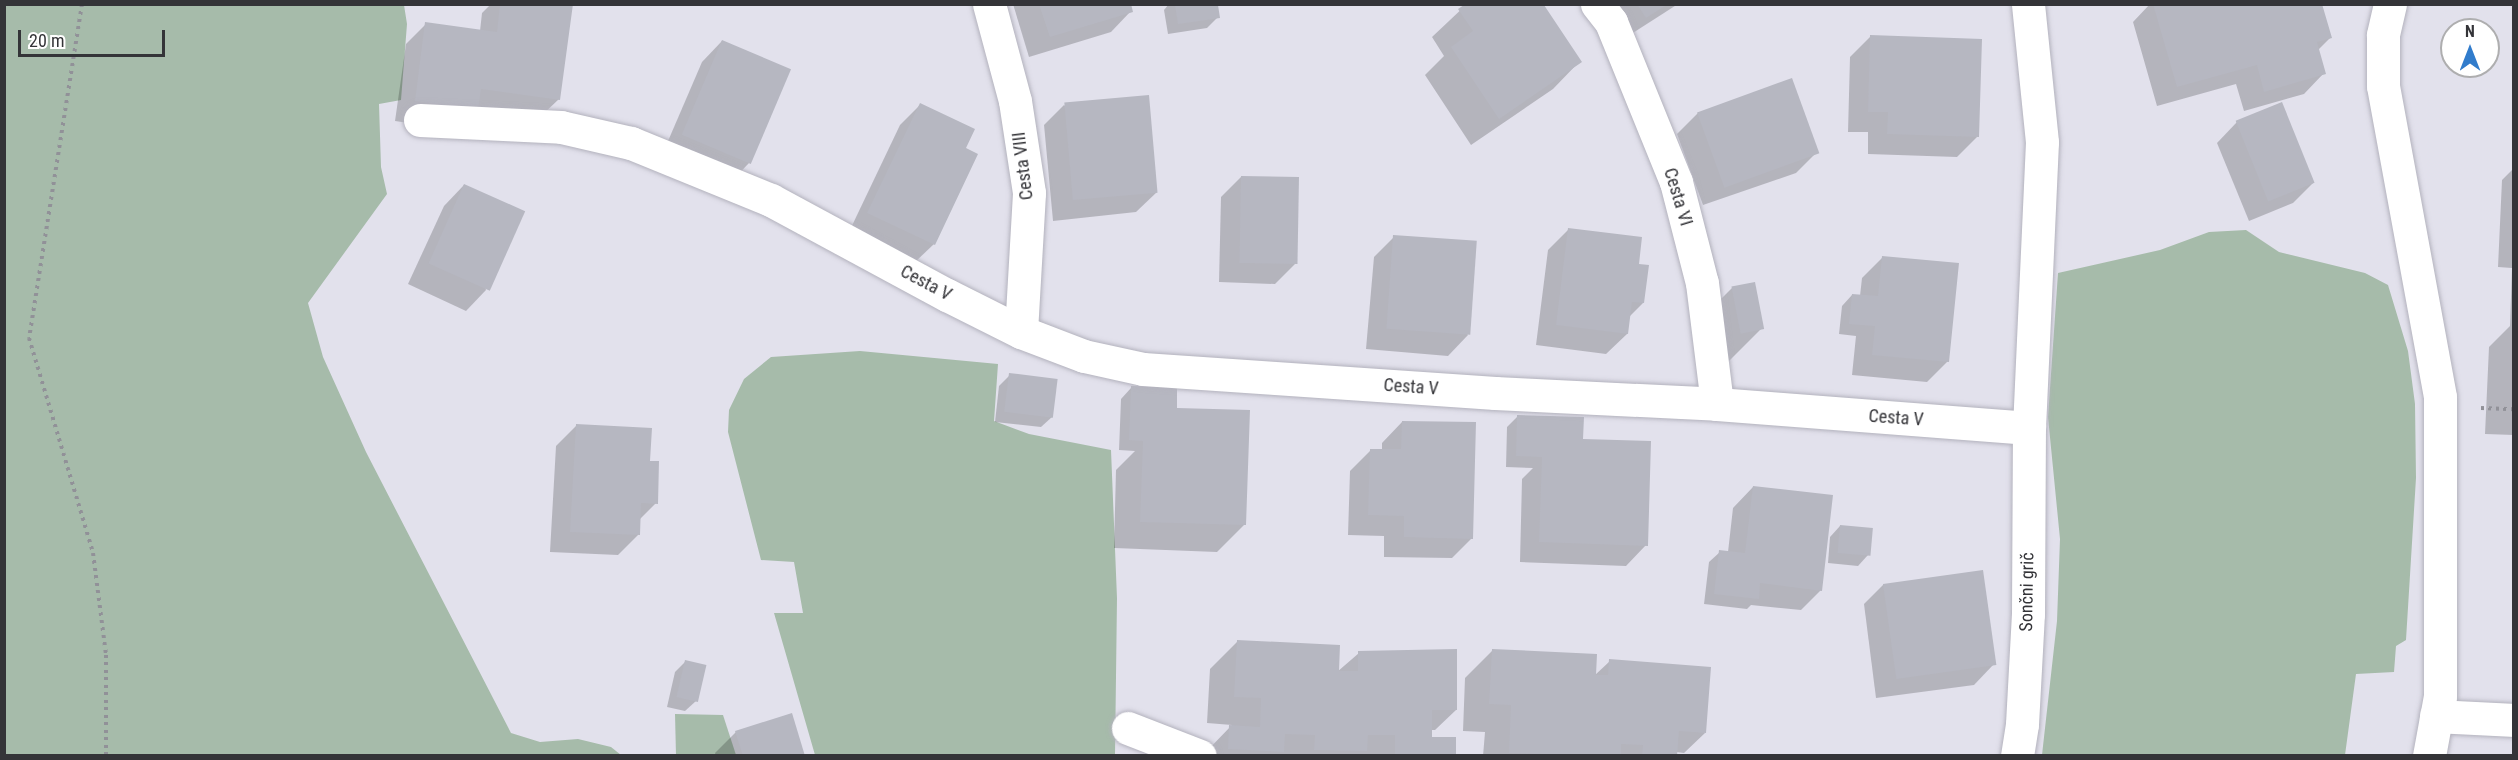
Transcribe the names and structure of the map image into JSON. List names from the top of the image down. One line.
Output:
{"streets":{"street":["Cesta VIII","Cesta VI","Cesta V","Sončni grič"]},"crossings":[["Cesta VIII","Cesta V"],["Cesta VI","Cesta V"],["Cesta V","Sončni grič"]],"scale_bar":"20 m","north":"top"}
